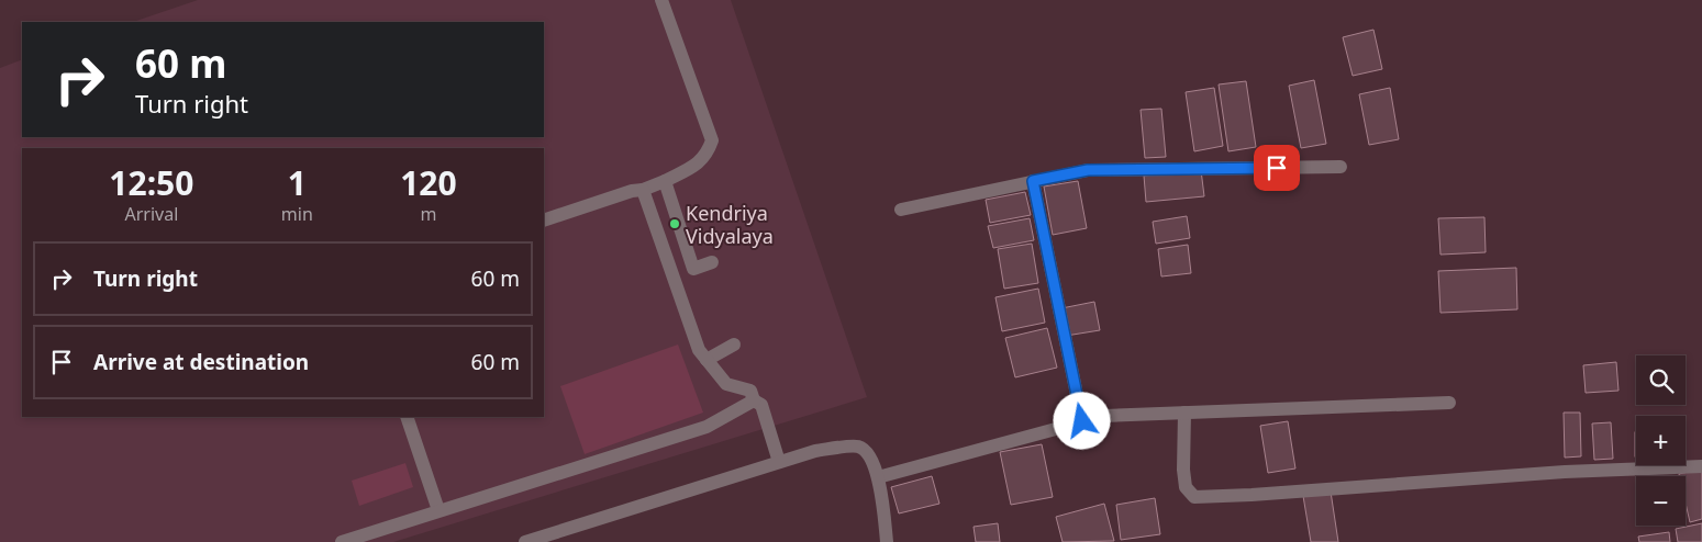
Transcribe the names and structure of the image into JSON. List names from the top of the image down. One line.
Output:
{"places":["Kendriya Vidyalaya"],"page":{"turn":["60 m","Turn right"],"eta":["12:50","Arrival","1","min","120","m"],"list":[{"name":"Turn right","value":"60 m"},{"name":"Arrive at destination","value":"60 m"}],"map_buttons":["+","−"]}}
